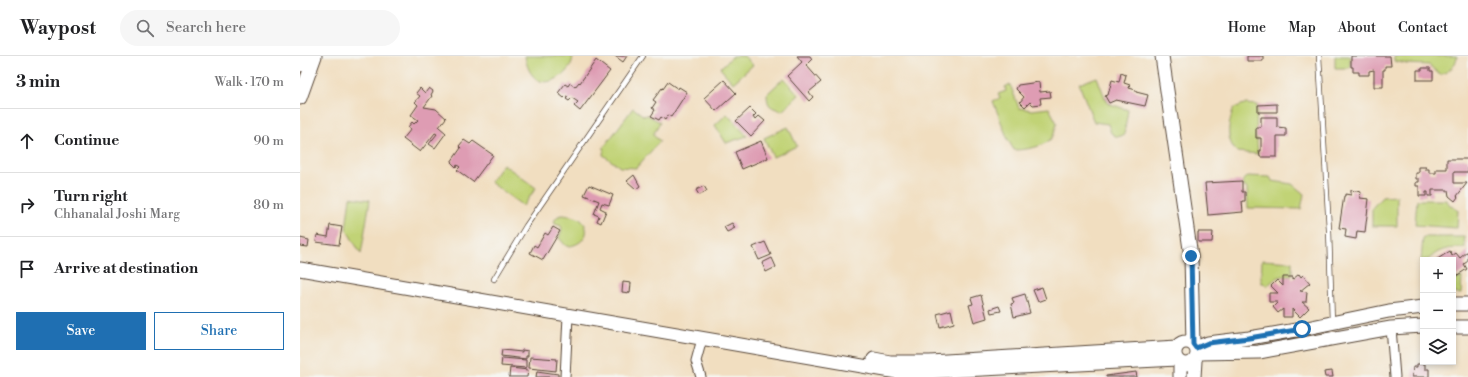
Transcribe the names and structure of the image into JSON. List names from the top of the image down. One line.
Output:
{"page":{"header":"Waypost","search":"Search here","nav":["Home","Map","About","Contact"],"heading":["3 min","Walk · 170 m"],"list":[["Continue","90 m"],["Turn right","Chhanalal Joshi Marg","80 m"],"Arrive at destination"],"map_buttons":["+","−"],"buttons":["Save","Share"]}}
